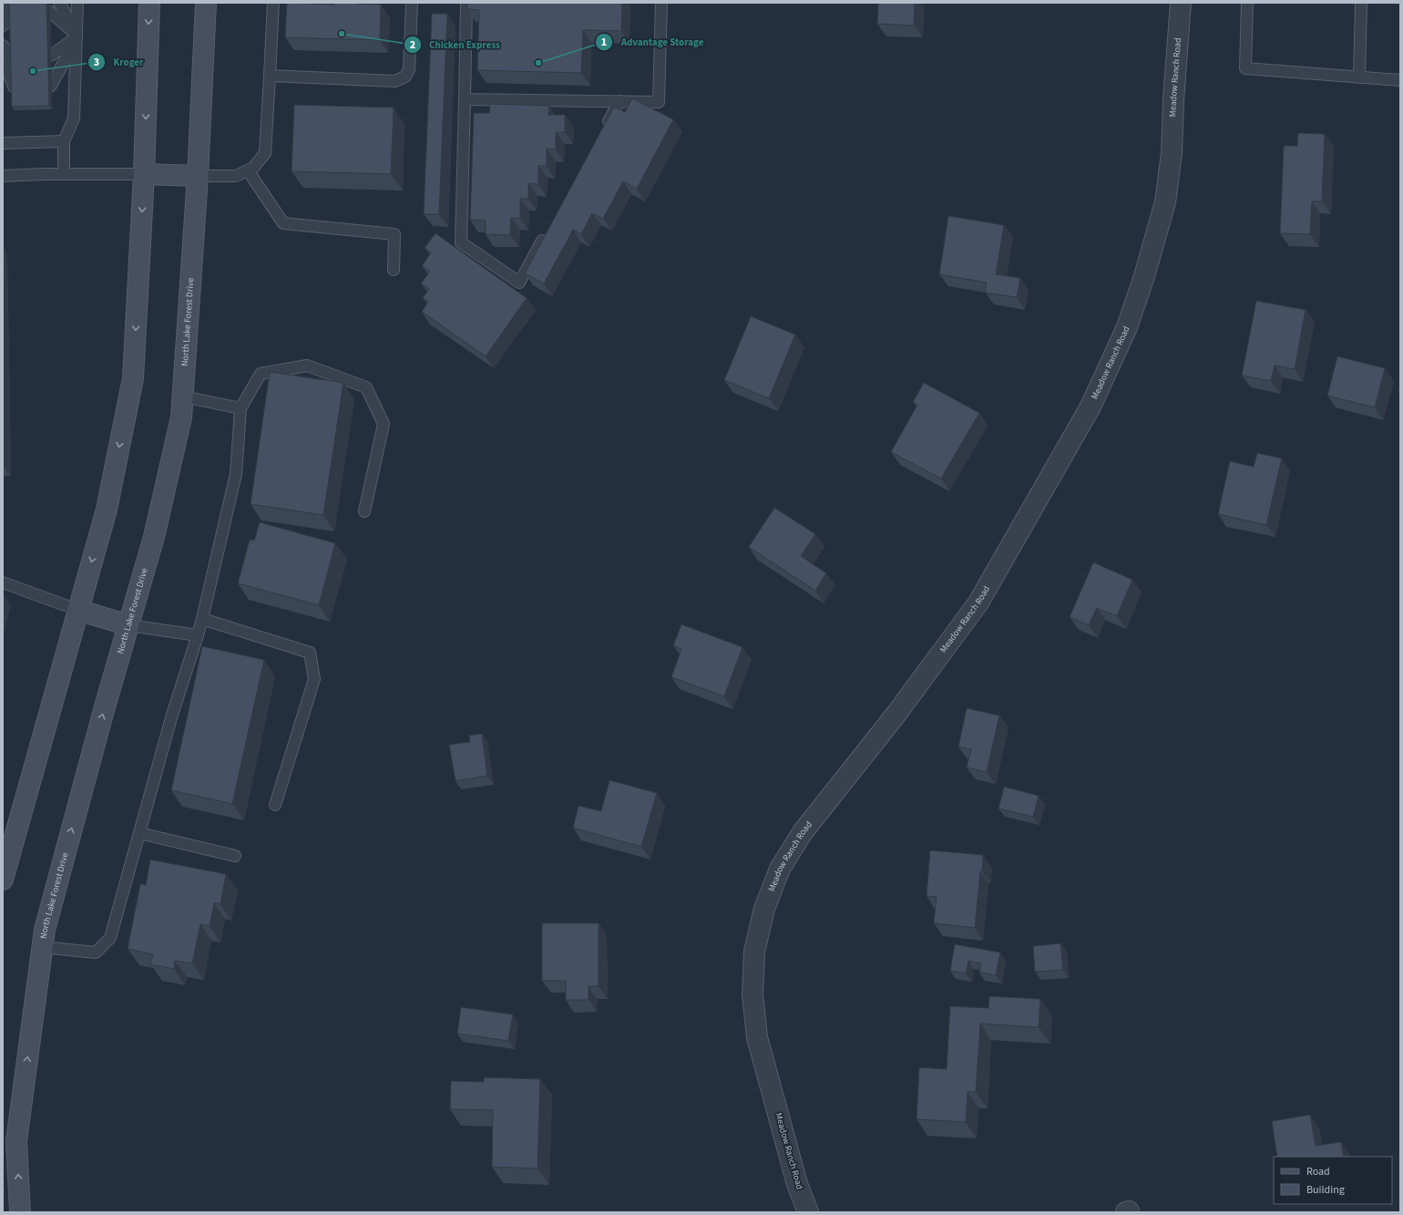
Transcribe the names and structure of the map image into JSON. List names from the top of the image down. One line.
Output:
{"streets":{"main road":["North Lake Forest Drive"],"street":["Meadow Ranch Road"]},"places":["Chicken Express","Advantage Storage","Kroger"],"legend":["Road","Building"]}
